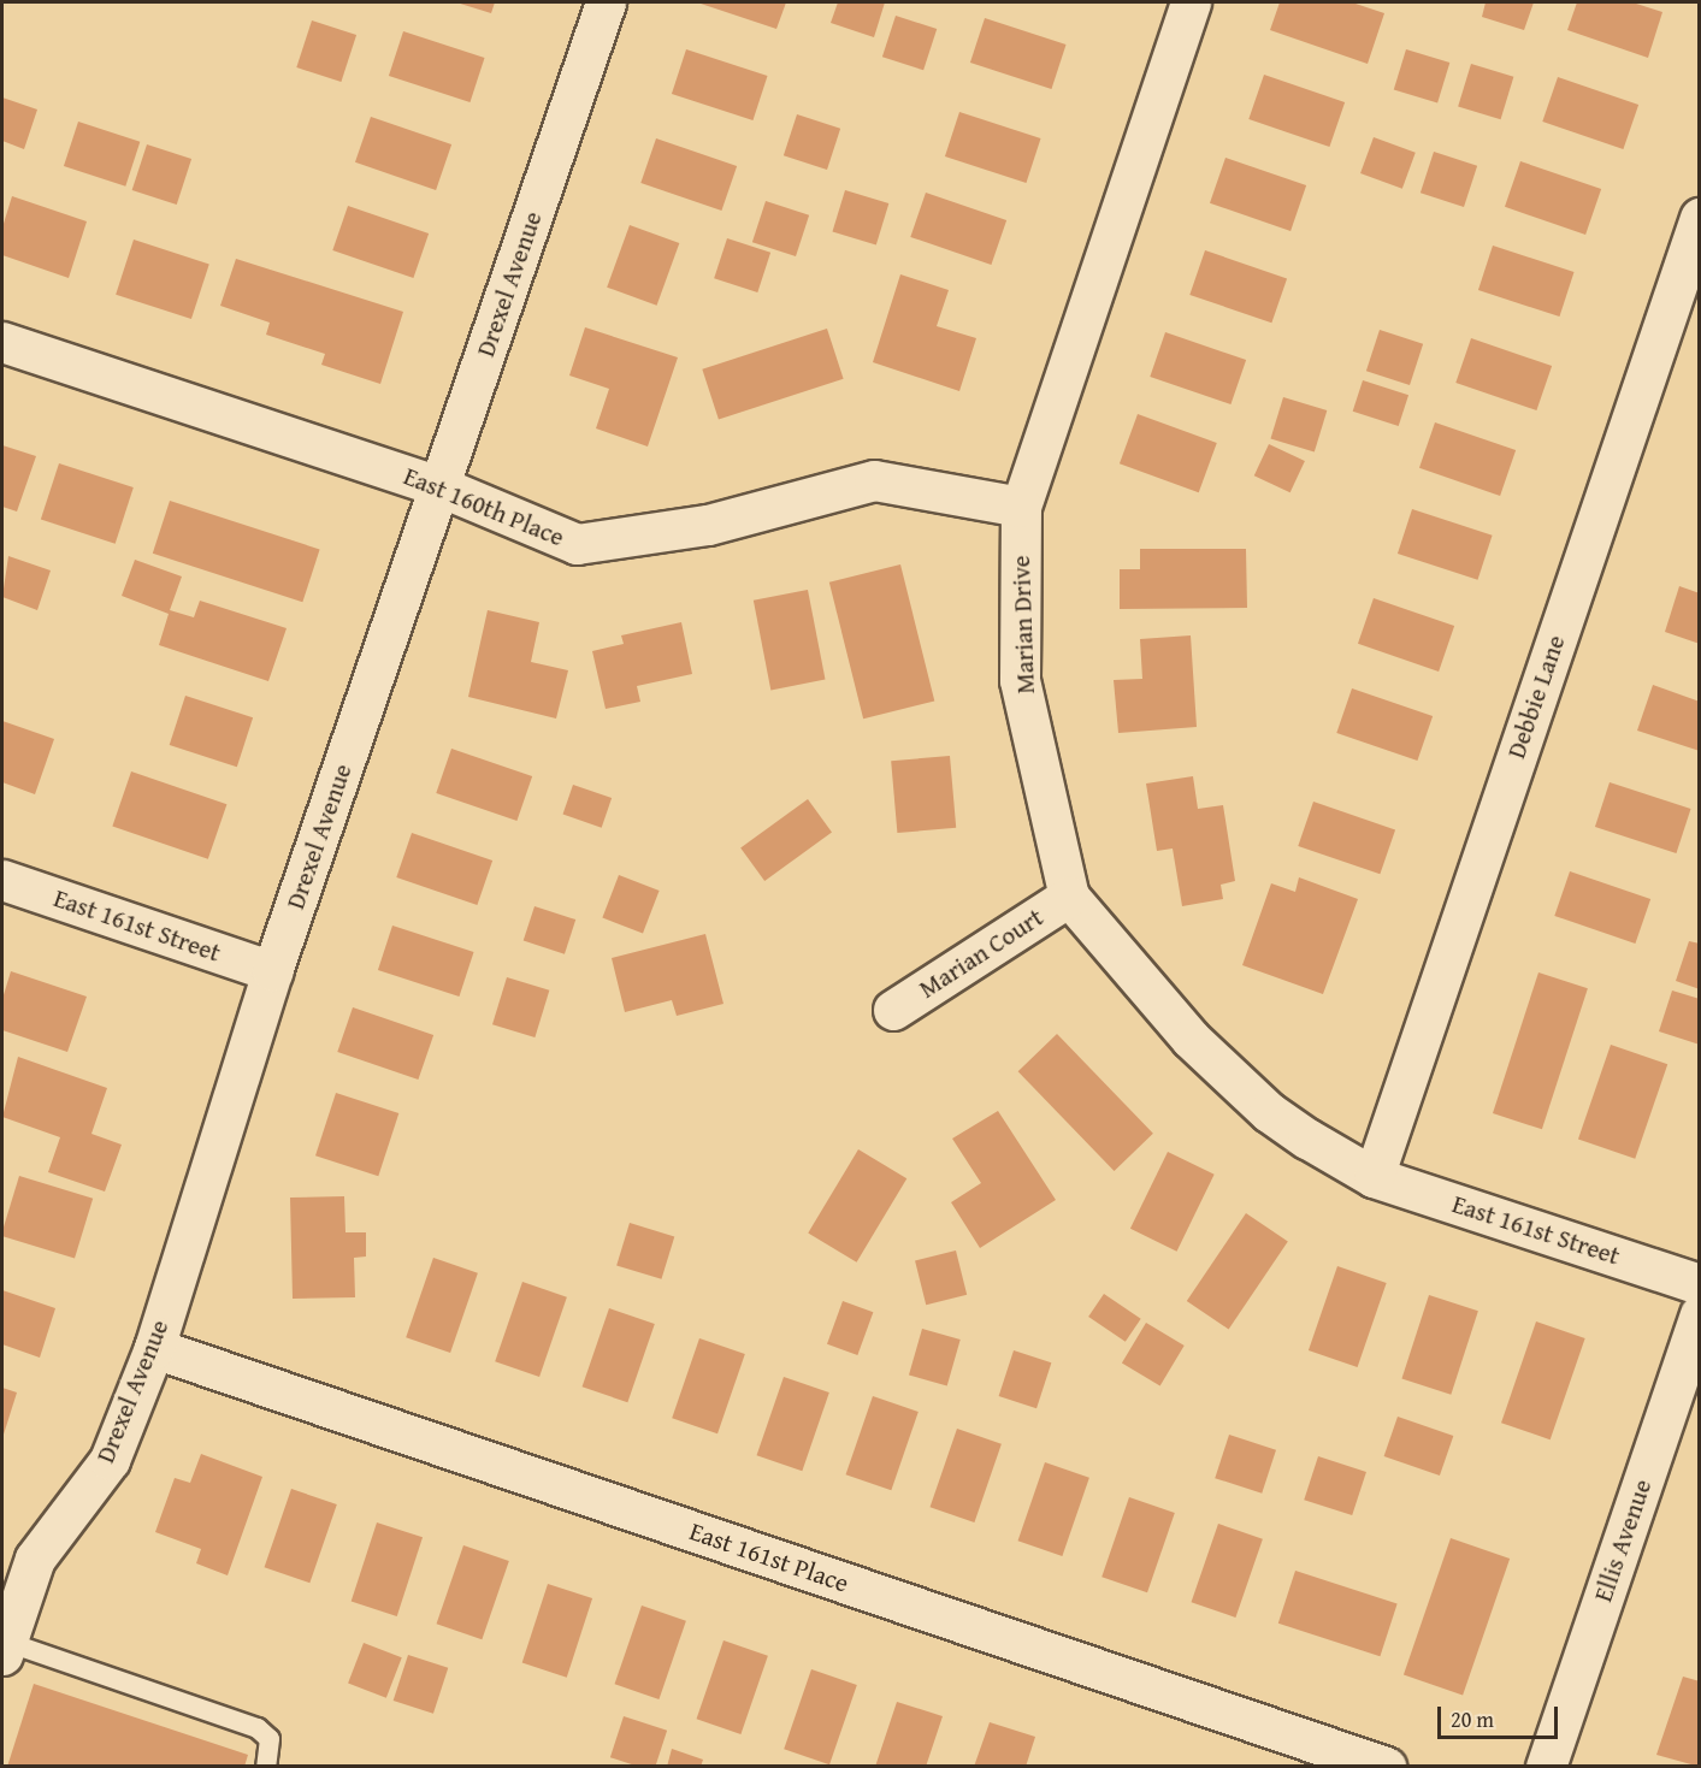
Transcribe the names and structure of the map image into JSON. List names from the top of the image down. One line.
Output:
{"streets":{"street":["Drexel Avenue","East 160th Place","Marian Drive","Debbie Lane","East 161st Street","Marian Court","Ellis Avenue","East 161st Place"]},"crossings":[["Drexel Avenue","East 160th Place"],["Drexel Avenue","East 161st Street"],["Drexel Avenue","East 161st Place"],["East 160th Place","Marian Drive"],["Marian Drive","Debbie Lane"],["Marian Drive","East 161st Street"],["Marian Drive","Marian Court"],["Debbie Lane","East 161st Street"]],"scale_bar":"20 m"}
